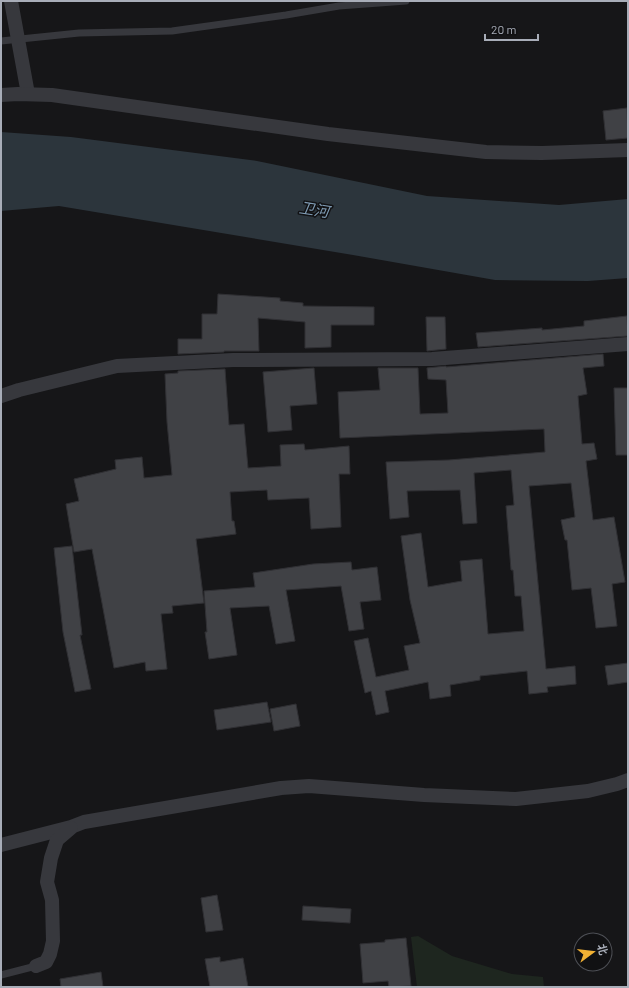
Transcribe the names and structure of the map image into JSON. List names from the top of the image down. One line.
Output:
{"water":["卫河"],"scale_bar":"20 m","north":"right"}
